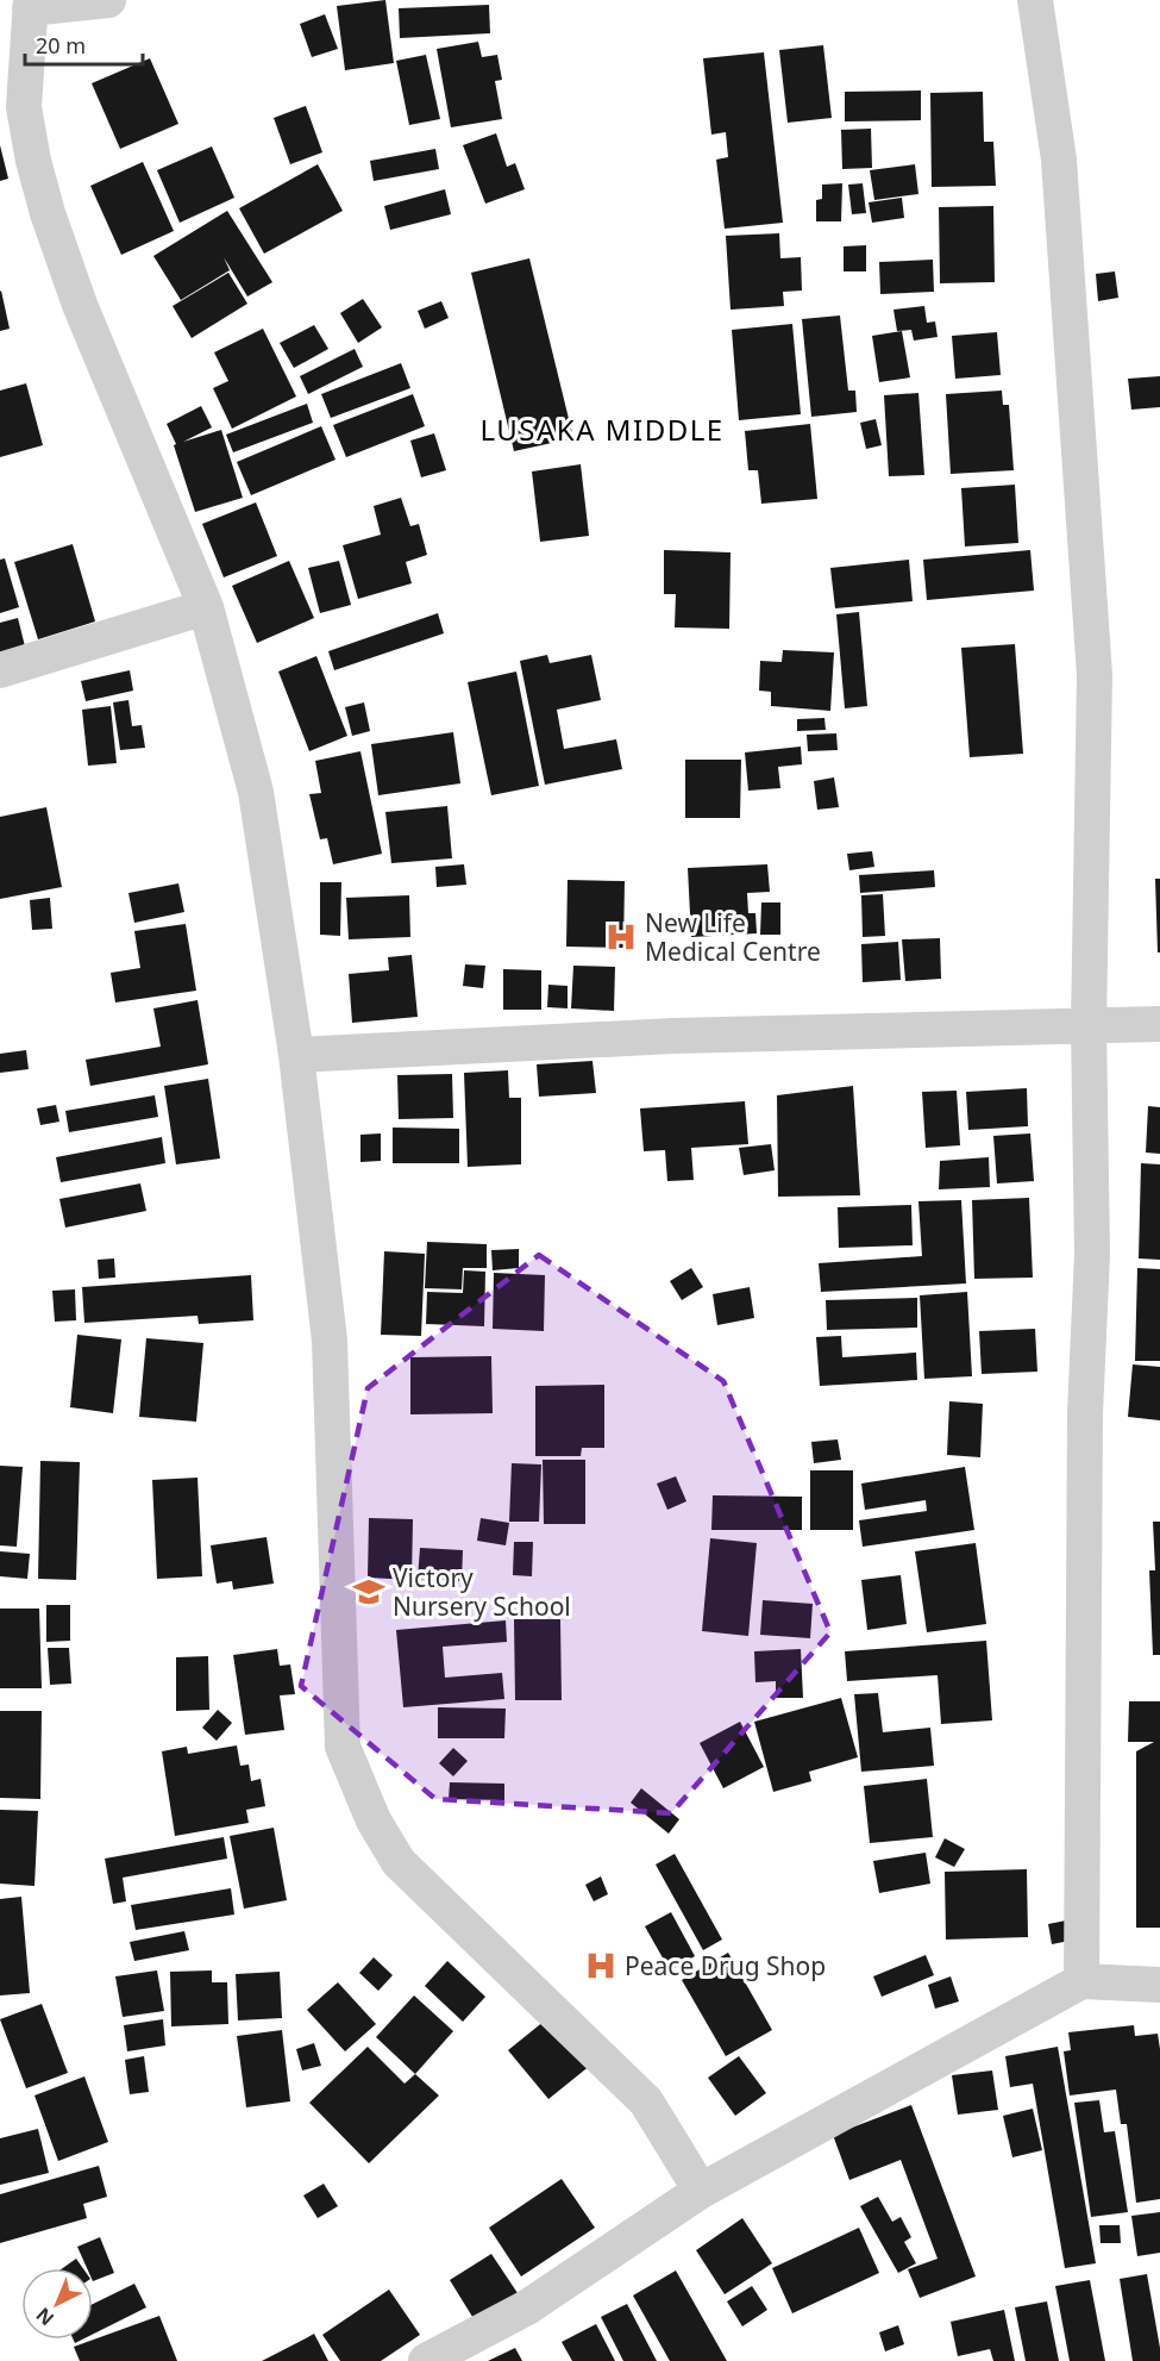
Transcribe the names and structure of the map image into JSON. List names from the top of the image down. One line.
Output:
{"districts":["LUSAKA MIDDLE"],"places":{"hospital":["New Life Medical Centre","Peace Drug Shop"],"school or university":["Victory Nursery School"]},"scale_bar":"20 m","north":"bottom left"}
